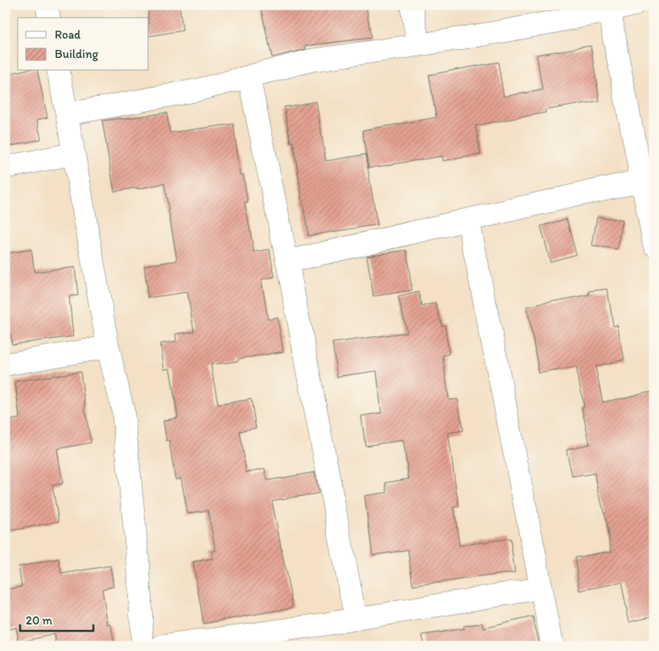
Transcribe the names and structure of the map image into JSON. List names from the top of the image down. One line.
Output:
{"legend":["Road","Building"],"scale_bar":"20 m"}
